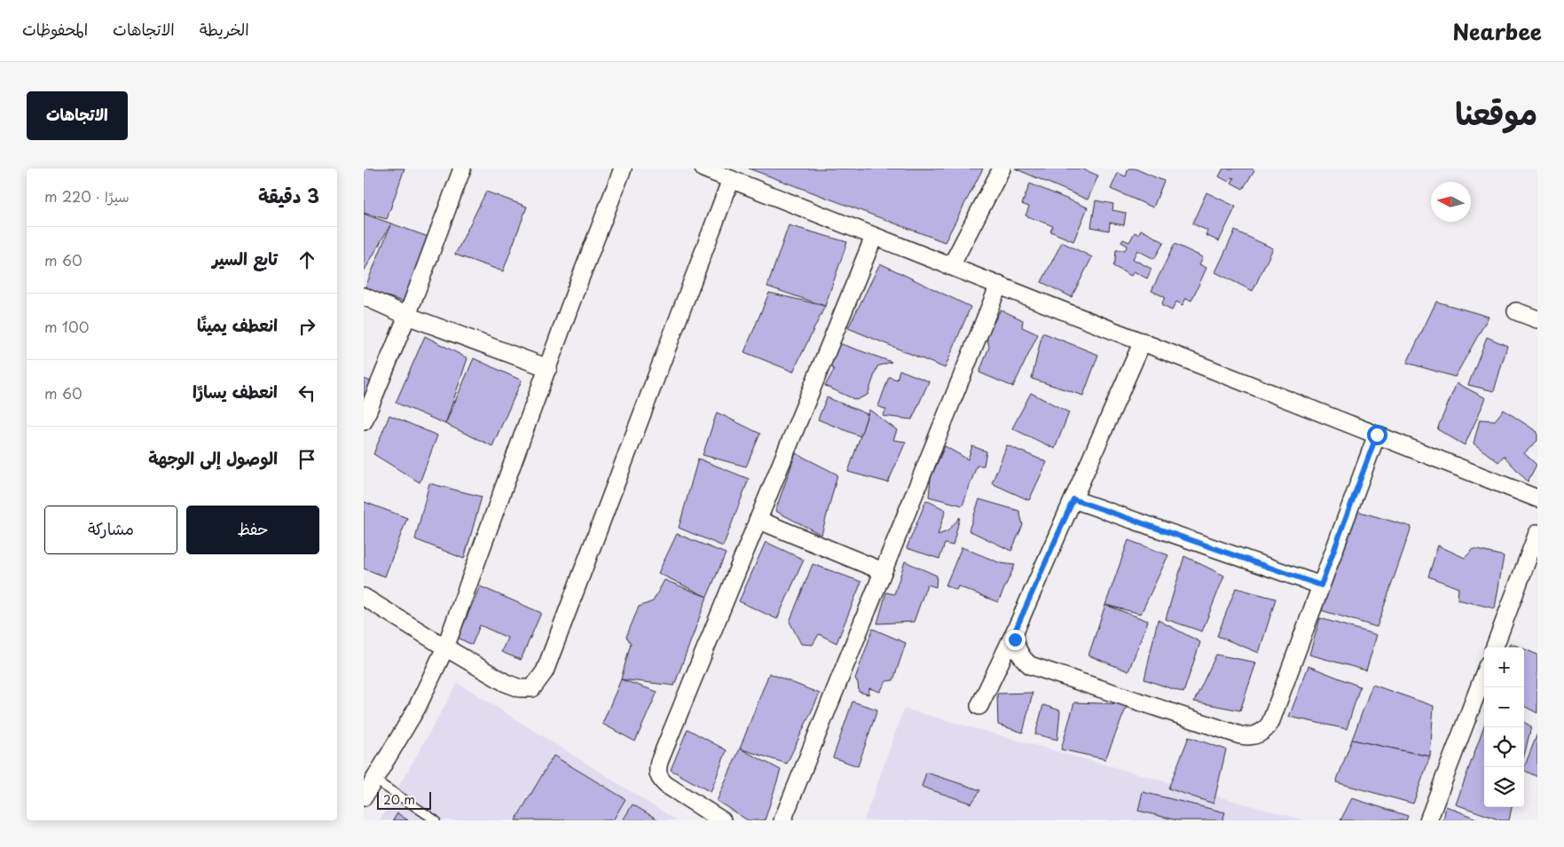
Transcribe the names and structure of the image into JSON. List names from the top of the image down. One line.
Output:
{"scale_bar":"20 m","north":"left","page":{"header":"Nearbee","nav":["الخريطة","الاتجاهات","المحفوظات"],"title":"موقعنا","buttons":["الاتجاهات",["حفظ","مشاركة"]],"heading":["3 دقيقة","سيرًا · 220 m"],"list":[["تابع السير","60 m"],["انعطف يمينًا","100 m"],["انعطف يسارًا","60 m"],"الوصول إلى الوجهة"],"map_buttons":["+","−"],"scale":"20 m"}}
